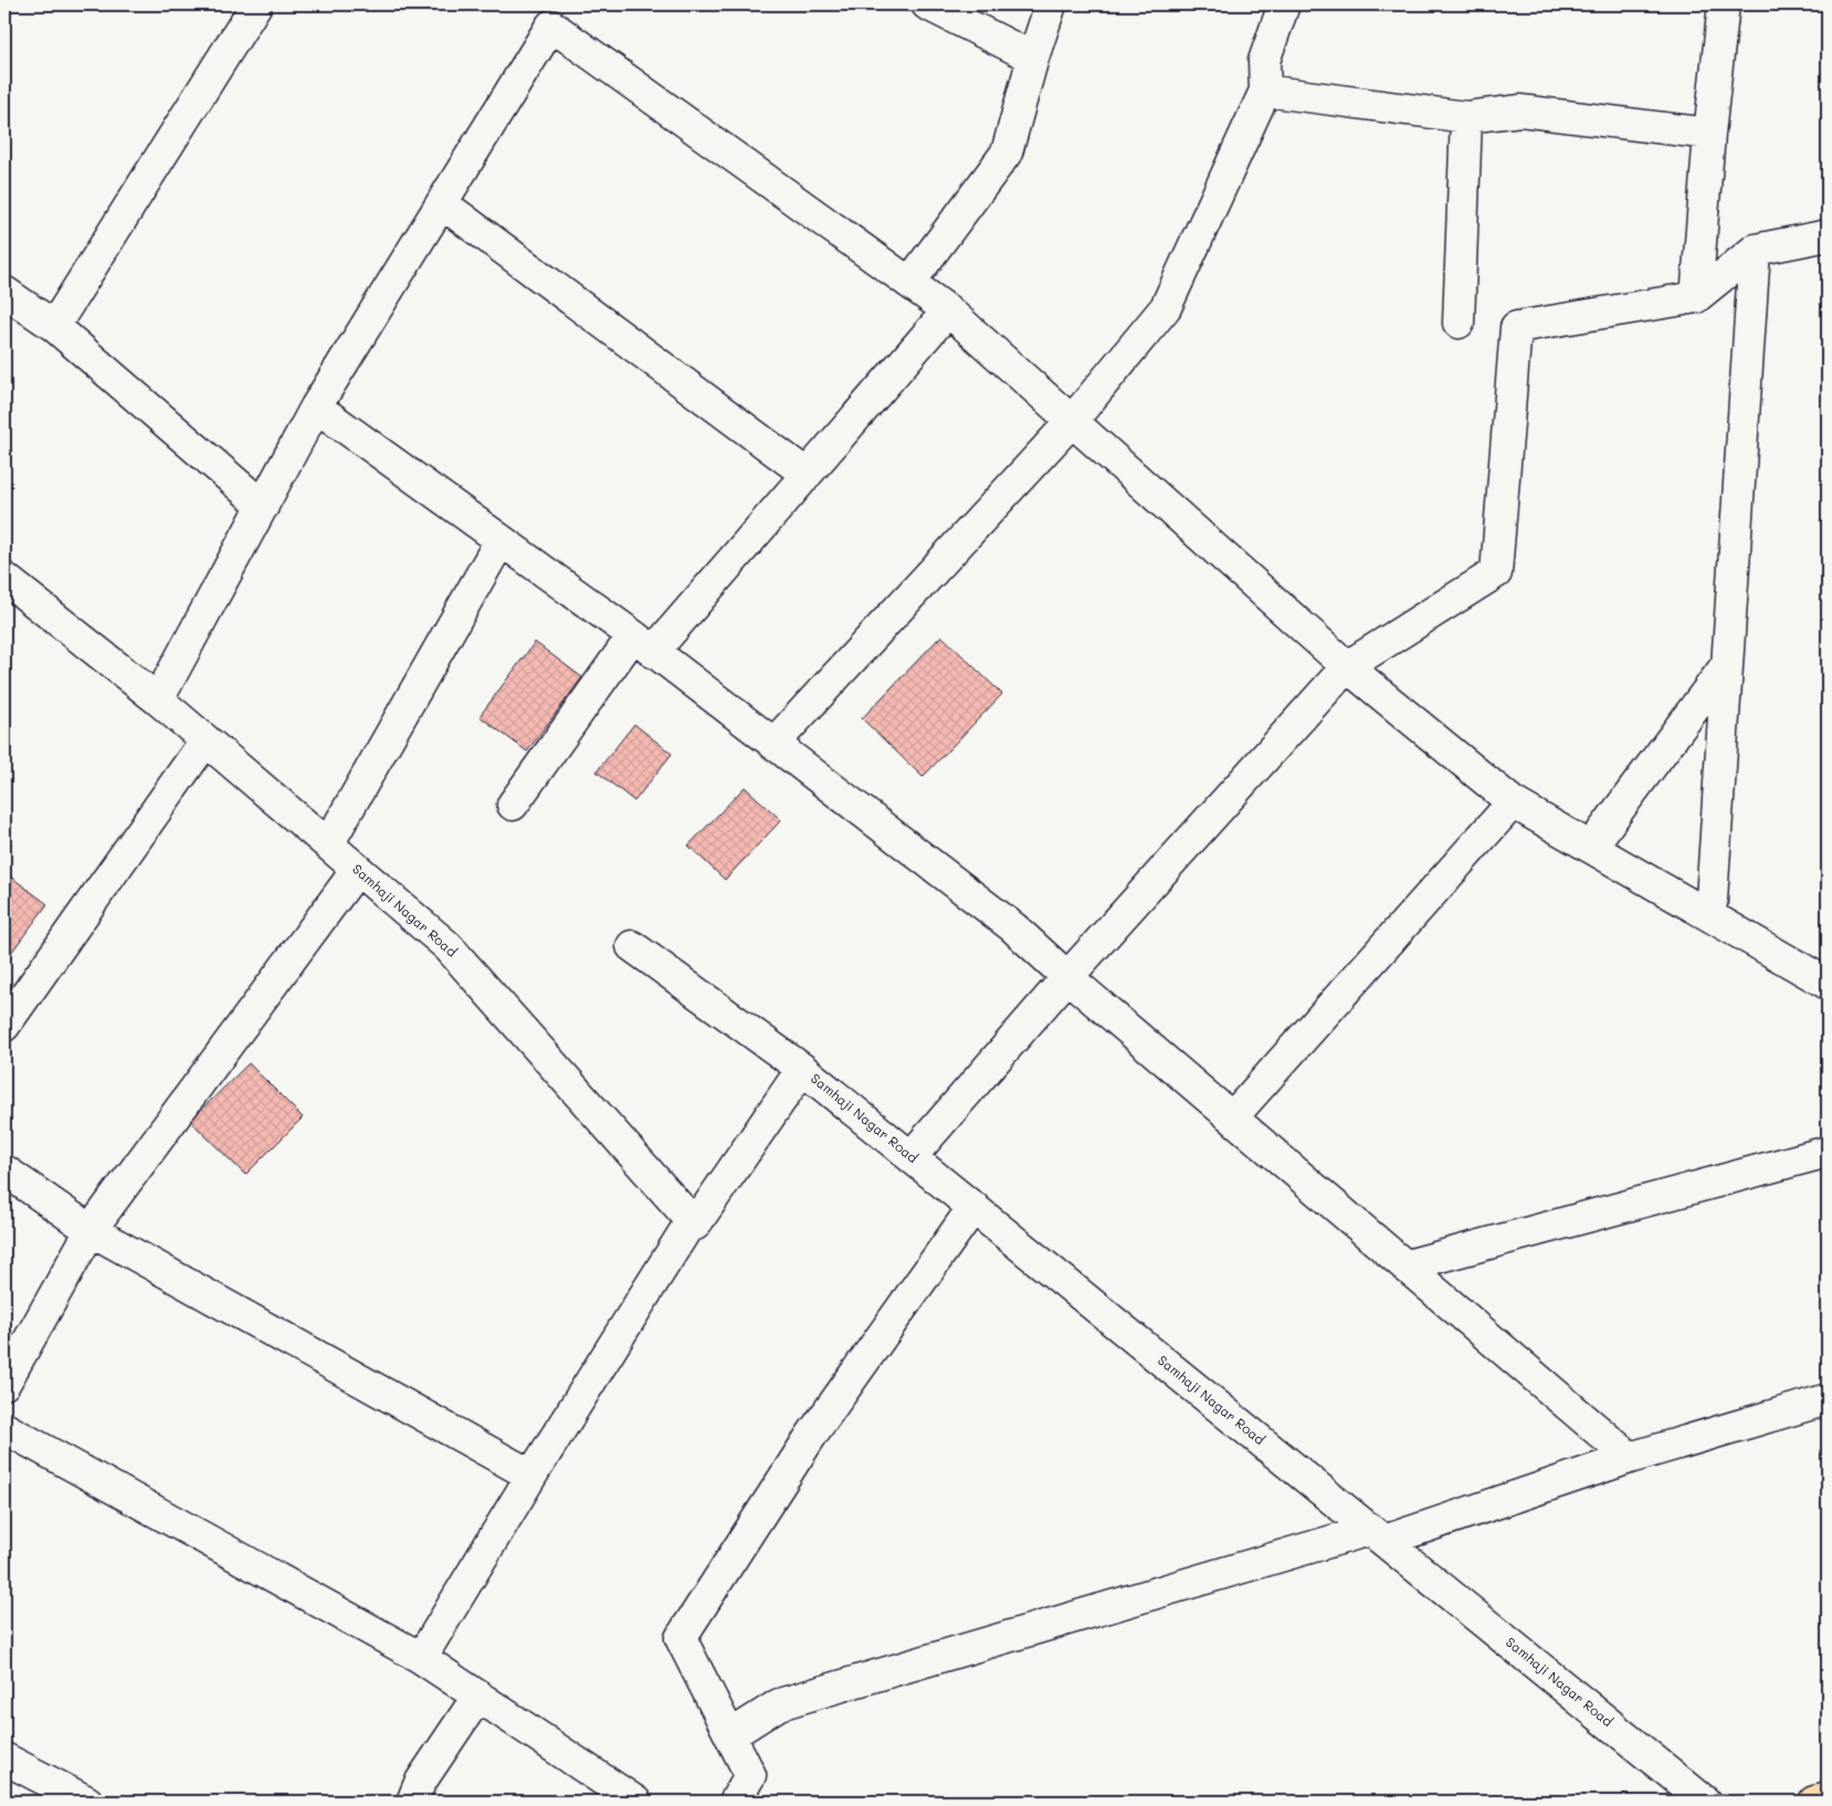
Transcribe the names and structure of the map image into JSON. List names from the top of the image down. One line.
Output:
{"streets":{"street":["Samhaji Nagar Road"]}}
